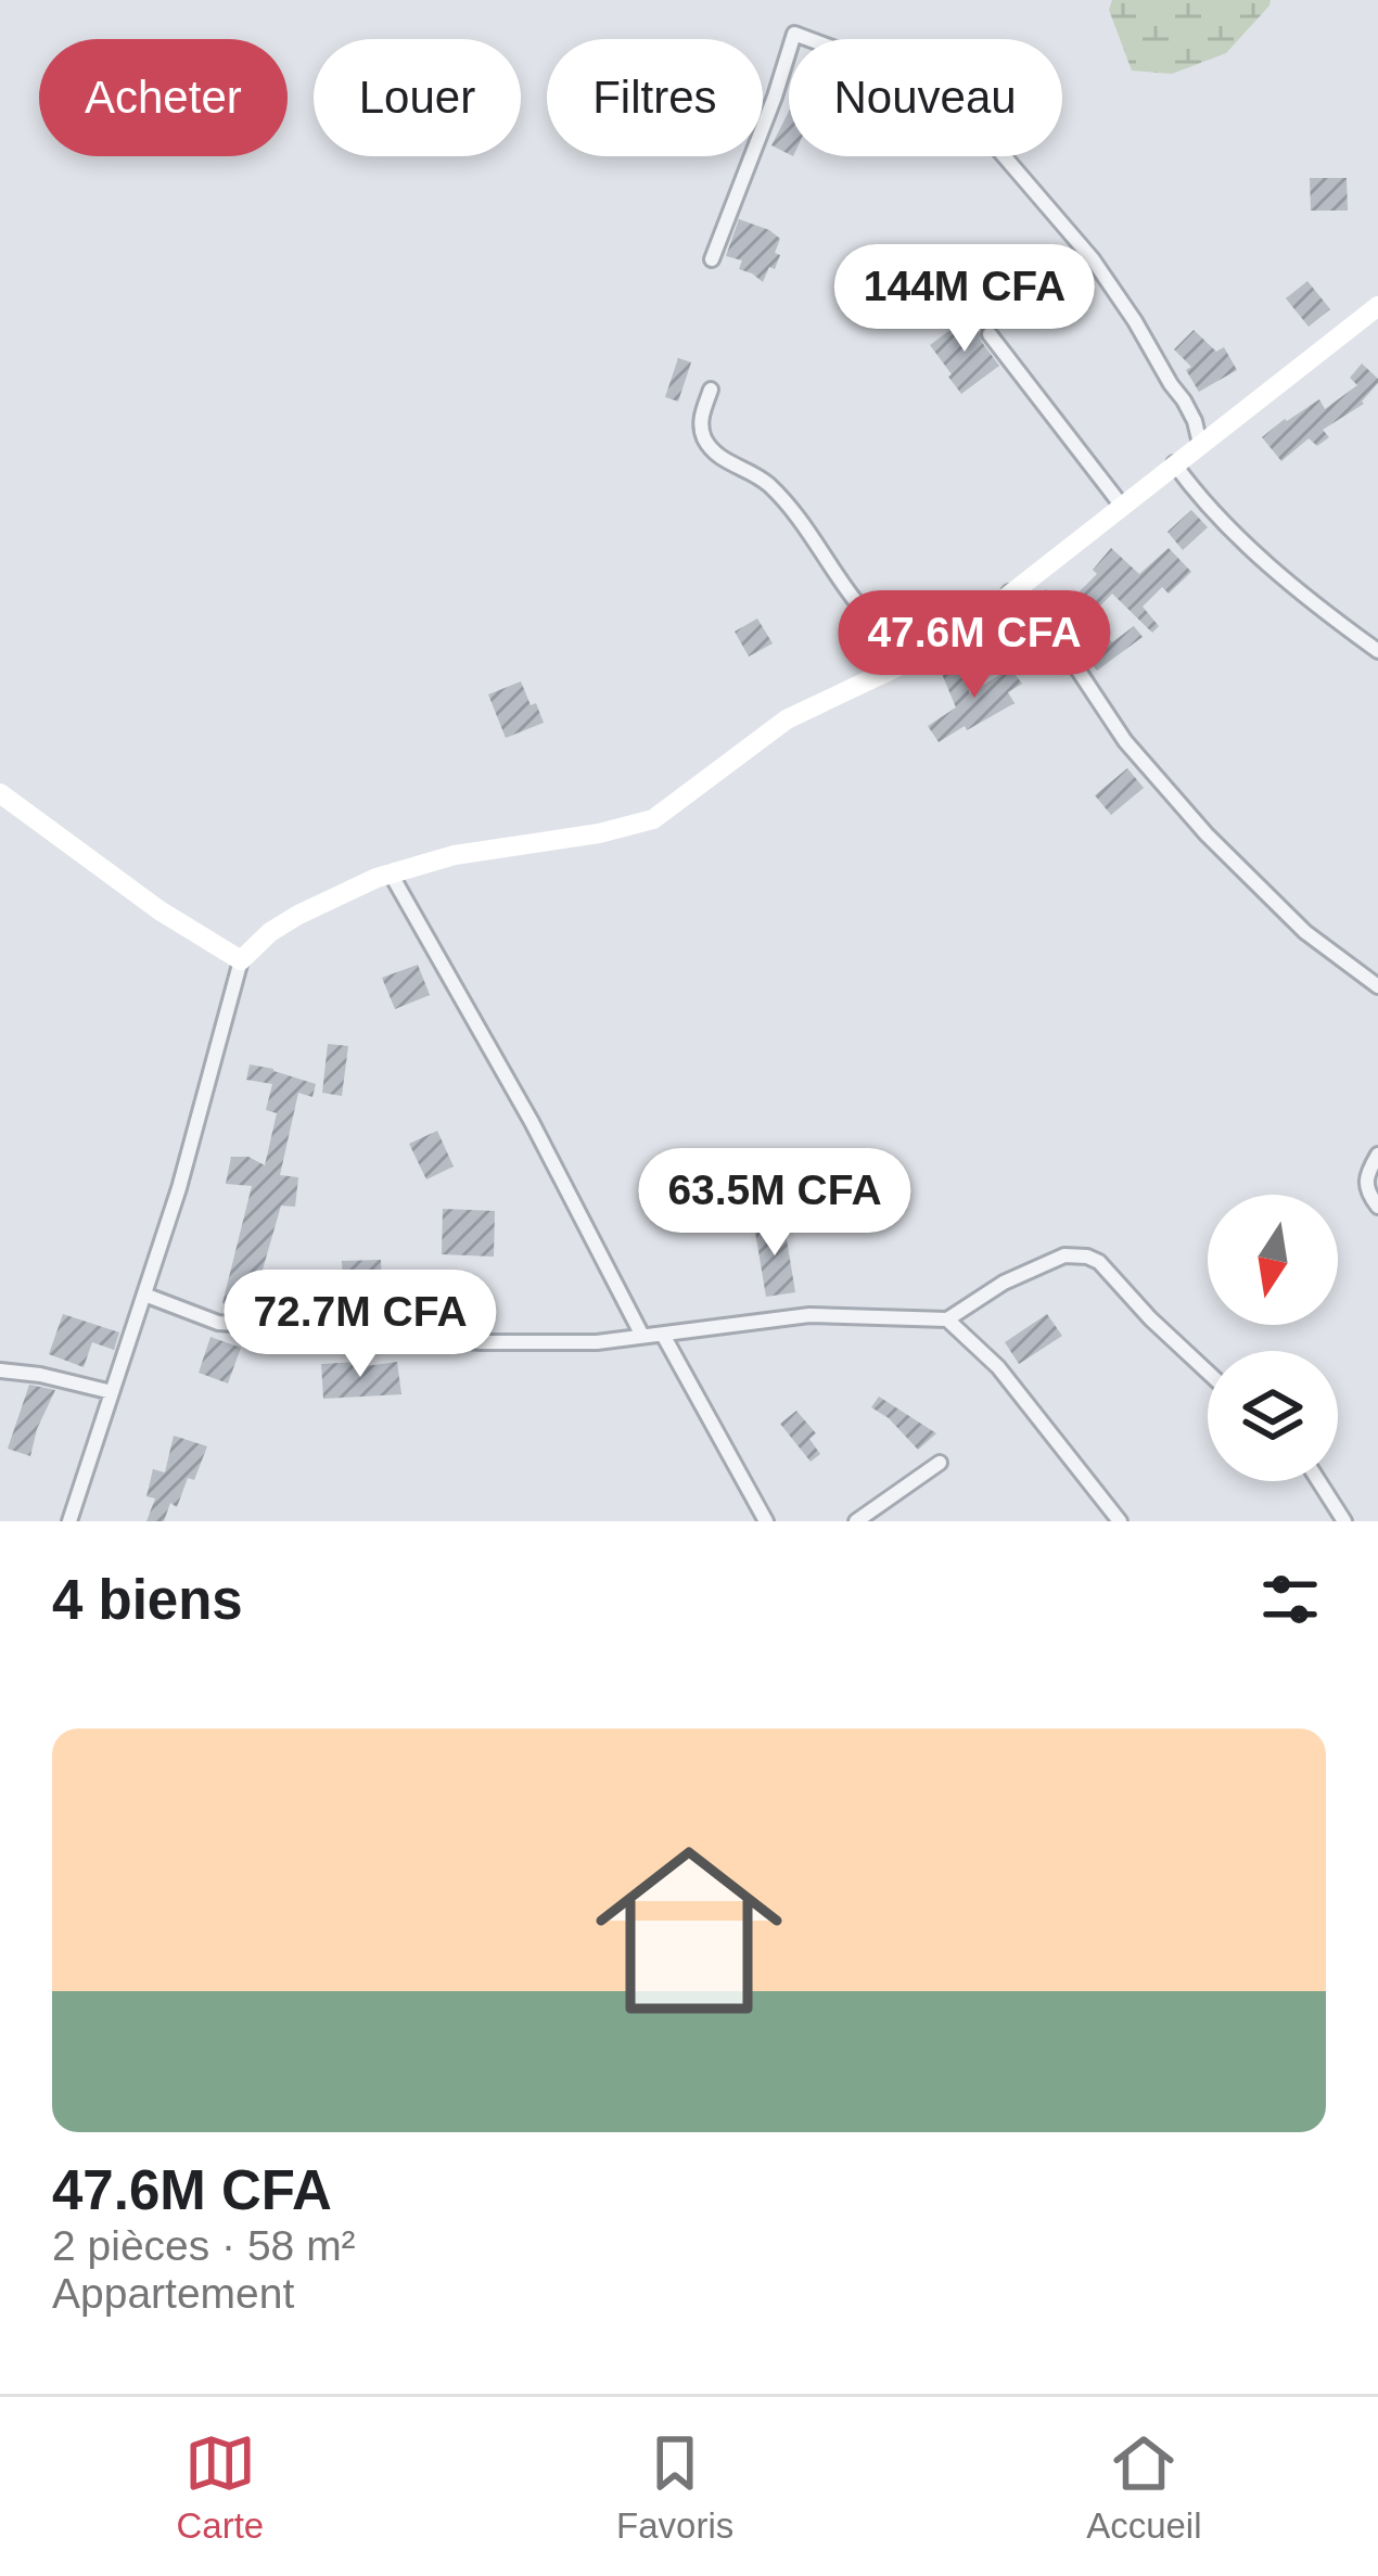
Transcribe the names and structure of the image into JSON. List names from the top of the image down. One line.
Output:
{"north":"bottom","page":{"chip":["Acheter","Louer","Filtres","Nouveau"],"price":["144M CFA","47.6M CFA","63.5M CFA","72.7M CFA"],"heading":"4 biens","list":[{"name":"47.6M CFA","note":"2 pièces · 58 m² · Appartement"}],"tabs":["Carte","Favoris","Accueil"]}}
